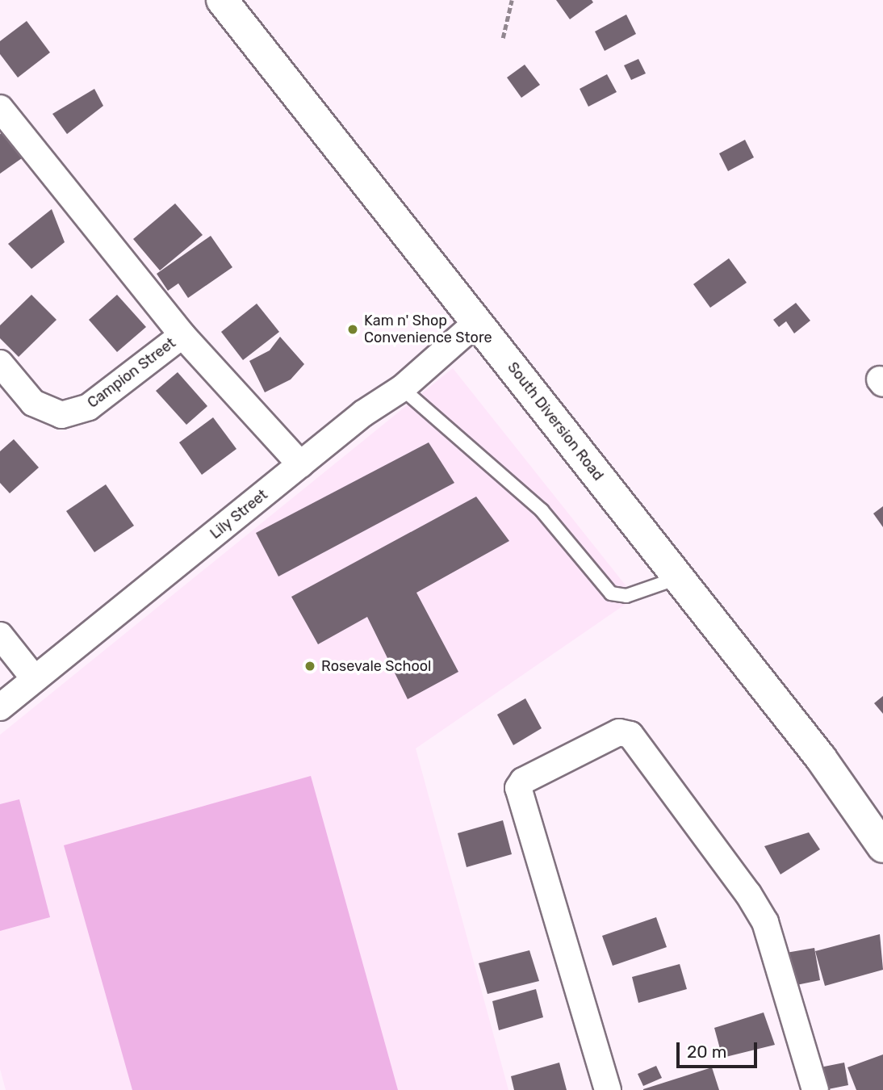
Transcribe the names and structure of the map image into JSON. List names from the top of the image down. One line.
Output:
{"streets":{"main road":["South Diversion Road"],"street":["Campion Street","Lily Street"]},"crossings":[["South Diversion Road","Lily Street"]],"places":["Kam n' Shop Convenience Store","Rosevale School"],"scale_bar":"20 m"}
